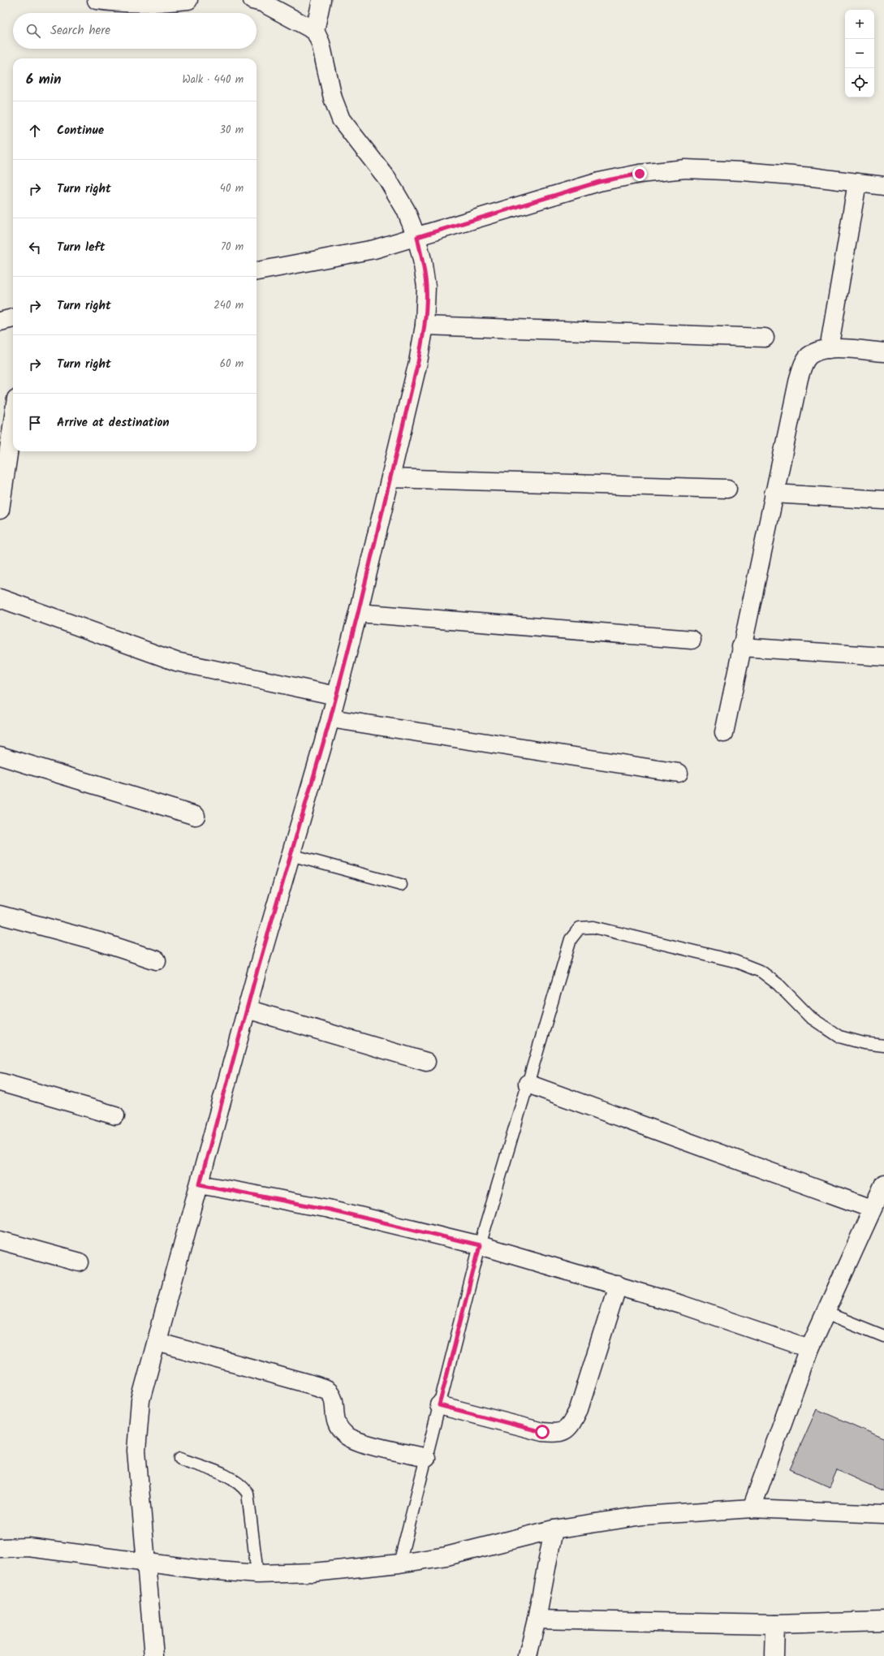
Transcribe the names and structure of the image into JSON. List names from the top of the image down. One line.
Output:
{"page":{"map_buttons":["+","−"],"search":"Search here","heading":["6 min","Walk · 440 m"],"list":[["Continue","30 m"],["Turn right","40 m"],["Turn left","70 m"],["Turn right","240 m"],["Turn right","60 m"],"Arrive at destination"]}}
